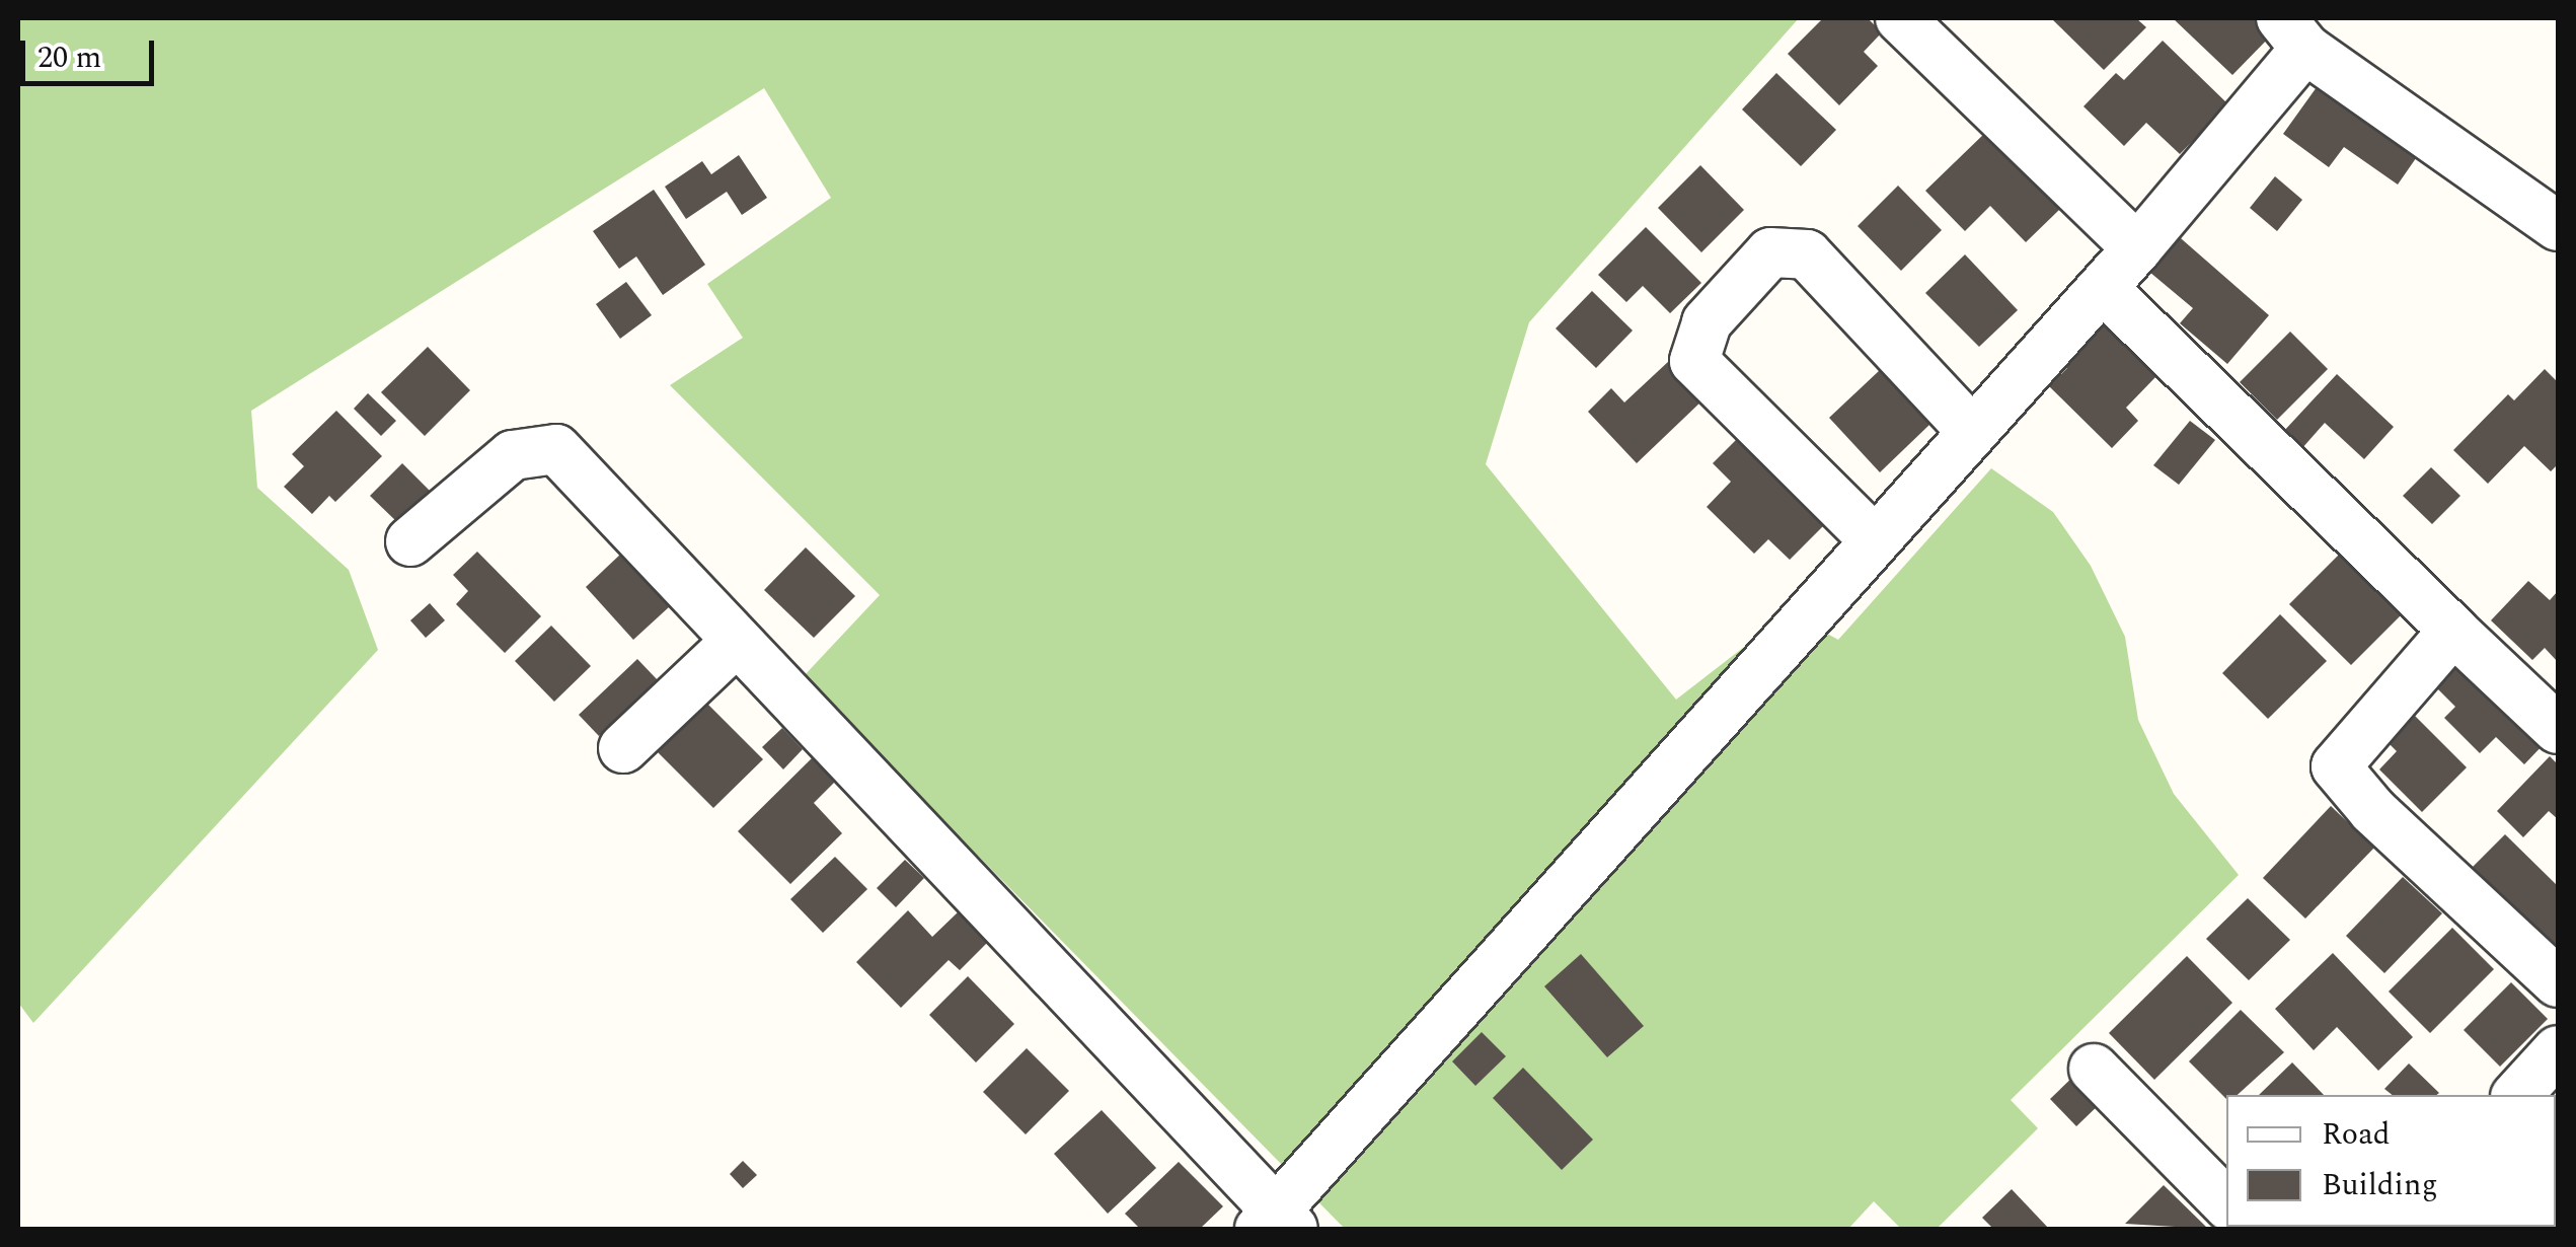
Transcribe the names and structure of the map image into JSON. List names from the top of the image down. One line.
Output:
{"legend":["Road","Building"],"scale_bar":"20 m"}
